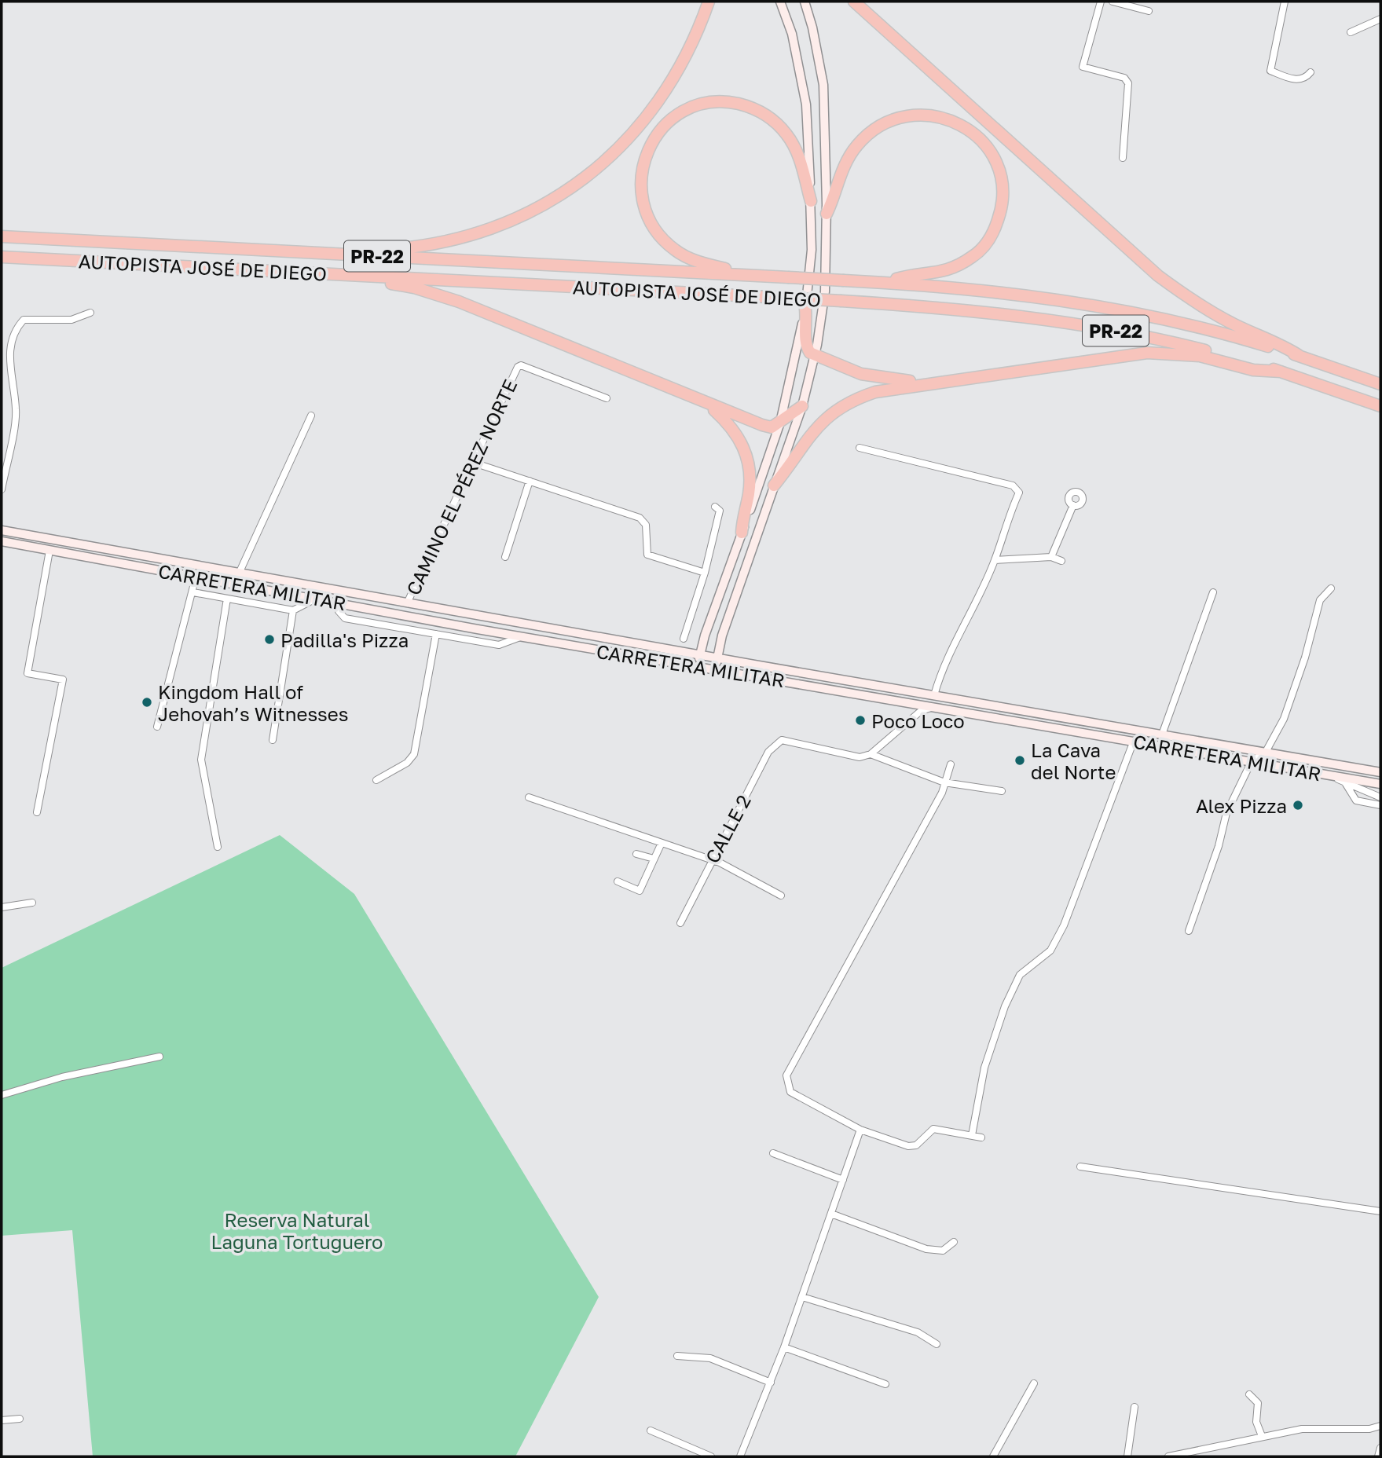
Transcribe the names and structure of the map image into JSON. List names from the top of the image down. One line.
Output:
{"streets":{"highway":["PR-22","AUTOPISTA JOSÉ DE DIEGO"],"main road":["CARRETERA MILITAR"],"street":["CAMINO EL PÉREZ NORTE","CALLE 2"]},"crossings":[["CAMINO EL PÉREZ NORTE","CARRETERA MILITAR"]],"parks":["Reserva Natural Laguna Tortuguero"],"places":["Padilla's Pizza","Kingdom Hall of Jehovah’s Witnesses","Poco Loco","La Cava del Norte","Alex Pizza"]}
